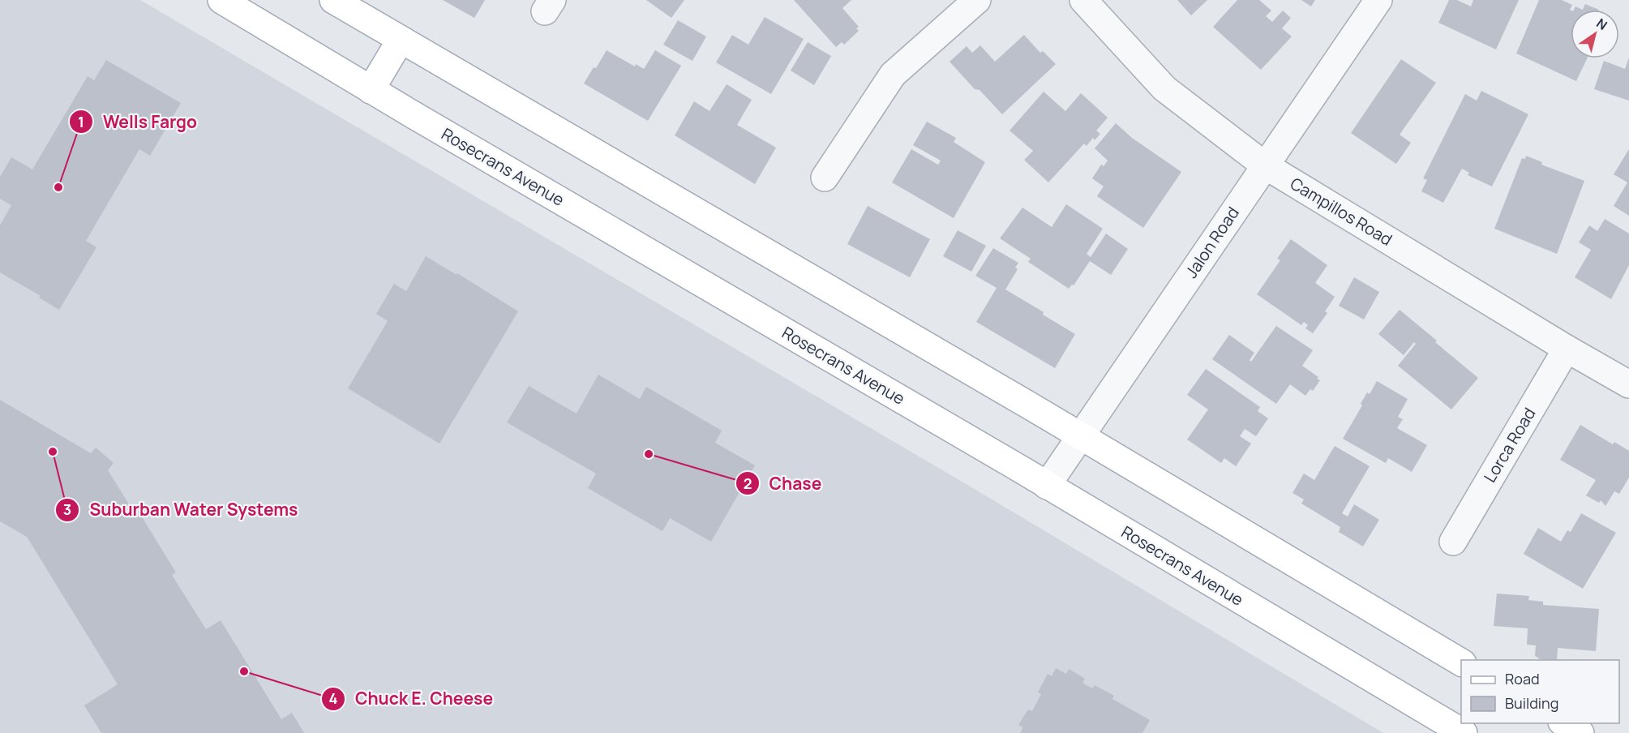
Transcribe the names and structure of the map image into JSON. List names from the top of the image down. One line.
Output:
{"streets":{"main road":["Rosecrans Avenue"],"street":["Campillos Road","Jalon Road","Lorca Road"]},"crossings":[["Rosecrans Avenue","Jalon Road"],["Campillos Road","Jalon Road"],["Campillos Road","Lorca Road"]],"places":["Wells Fargo","Suburban Water Systems","Chase","Chuck E. Cheese"],"legend":["Road","Building"],"north":"top right"}
